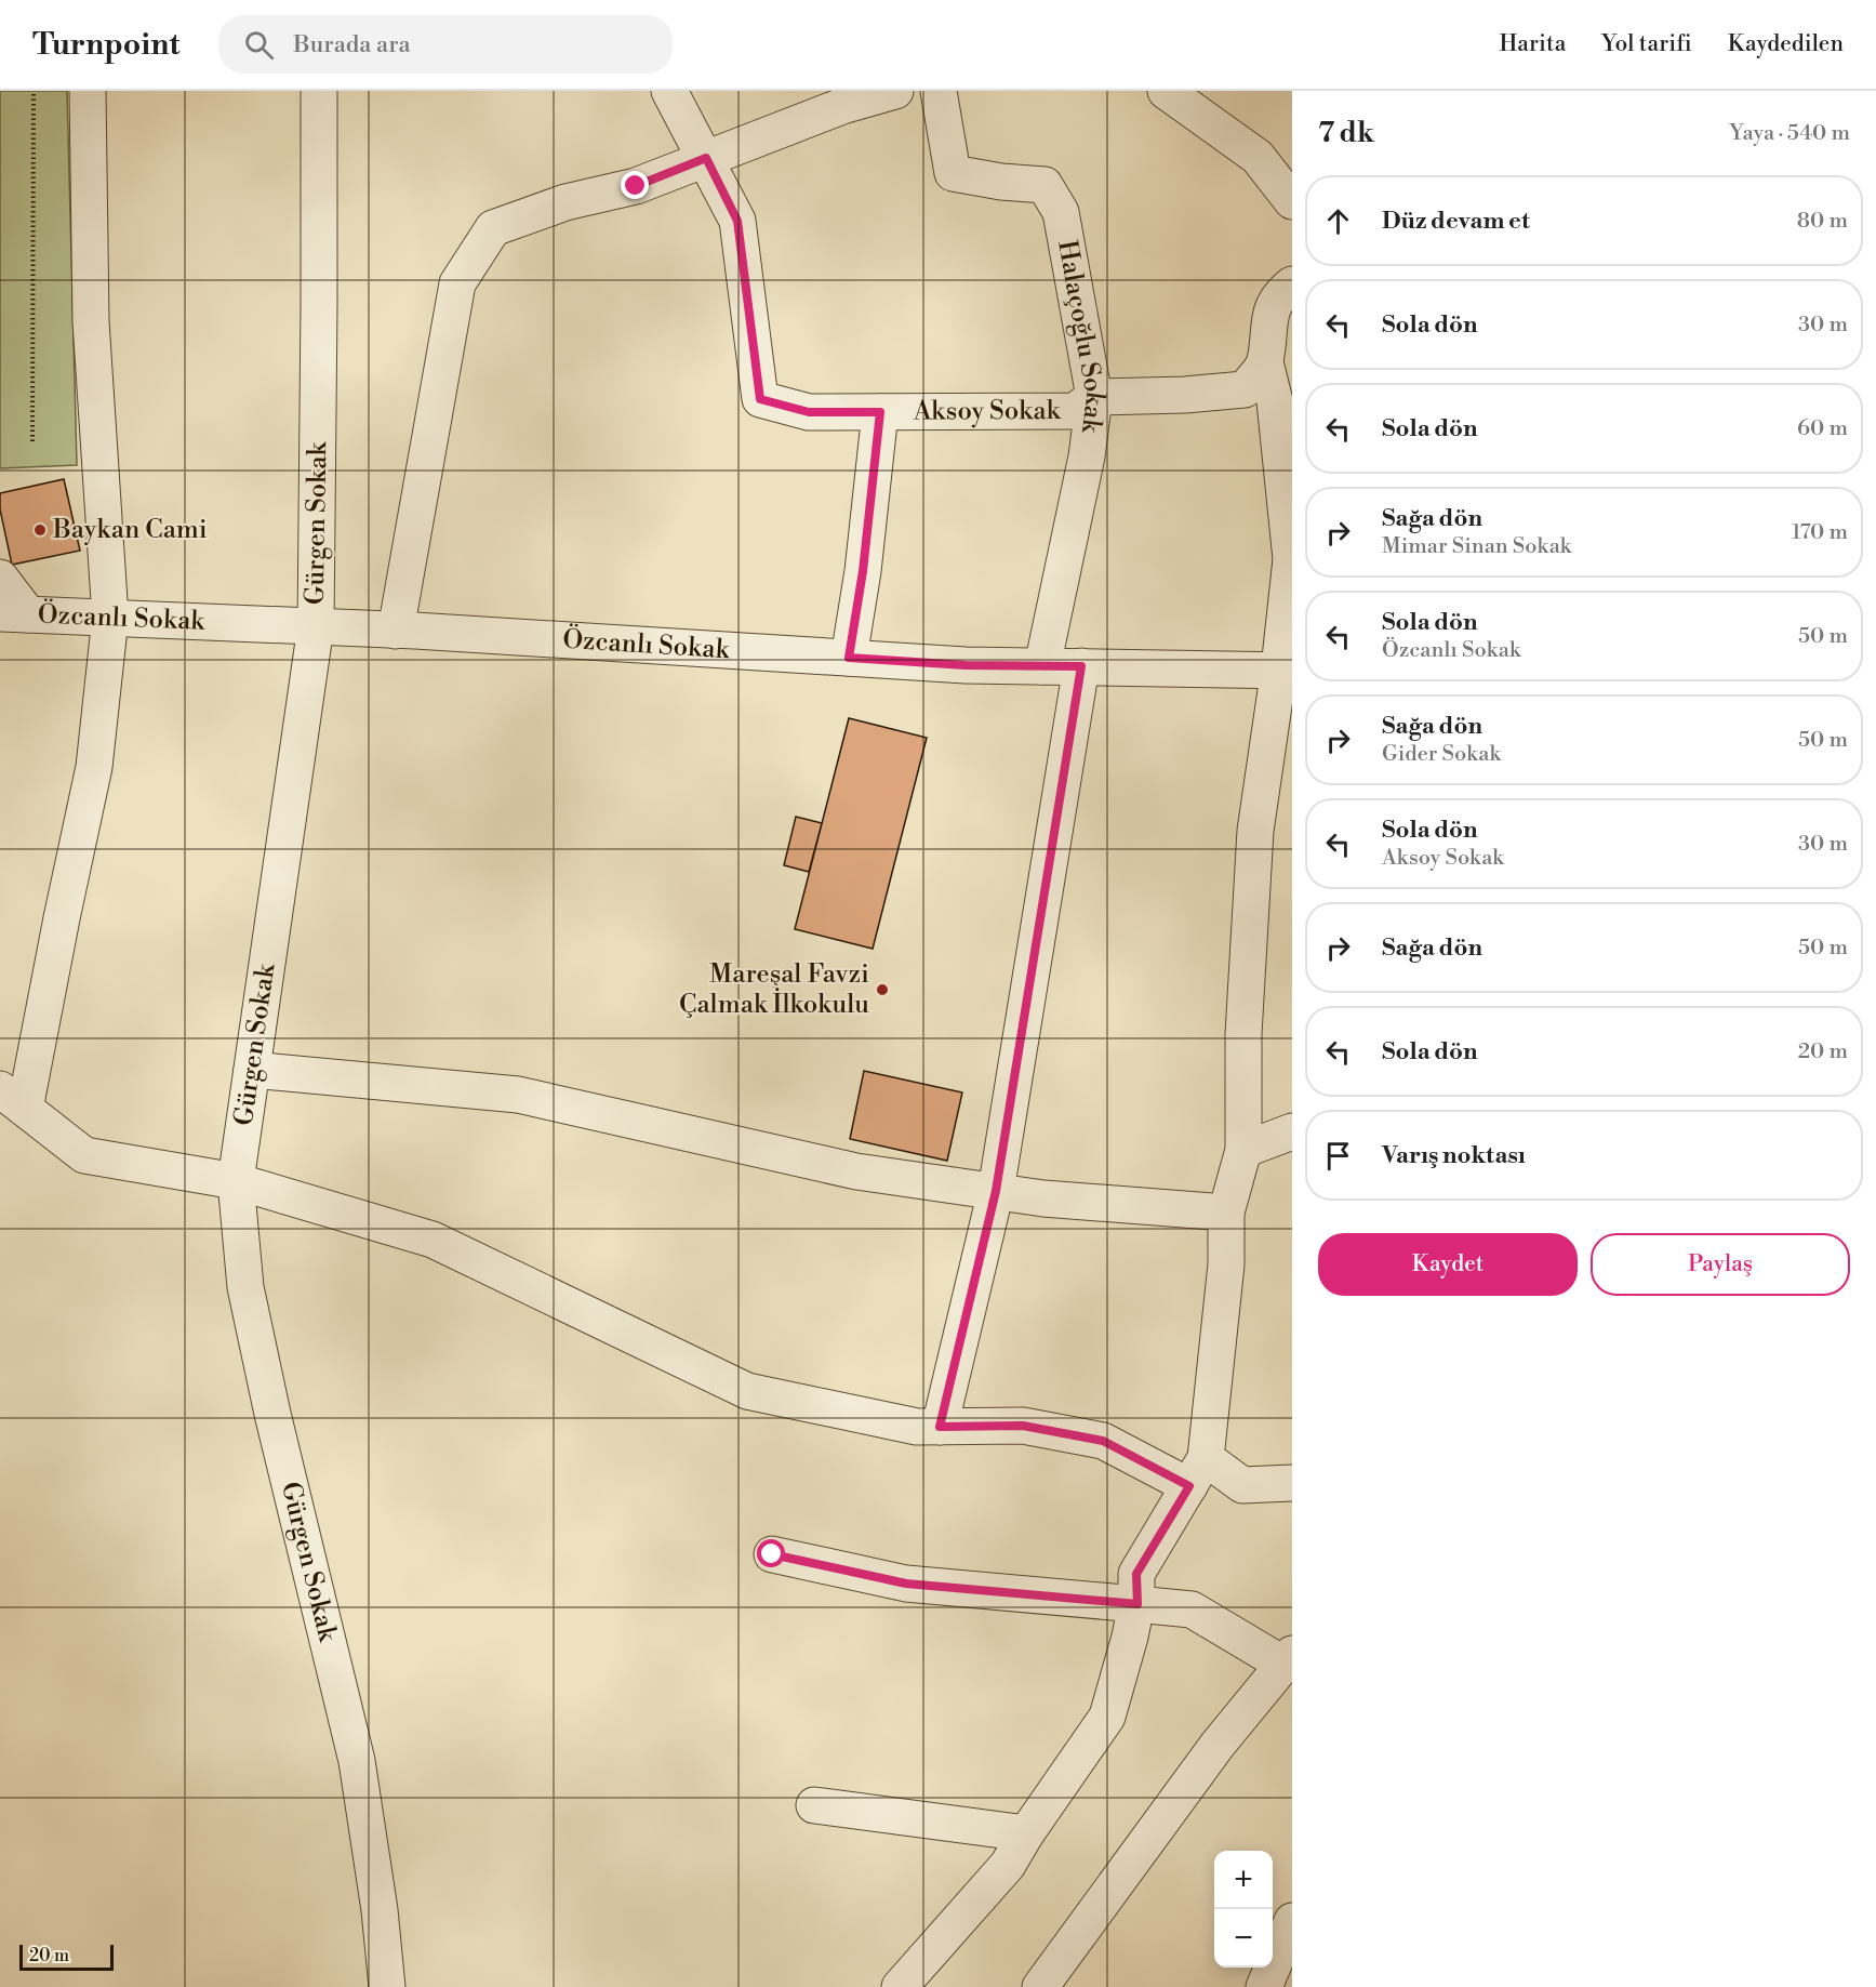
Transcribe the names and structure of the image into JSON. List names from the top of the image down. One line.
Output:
{"streets":{"street":["Halaçoğlu Sokak","Aksoy Sokak","Gürgen Sokak","Özcanlı Sokak"]},"crossings":[["Halaçoğlu Sokak","Aksoy Sokak"],["Halaçoğlu Sokak","Özcanlı Sokak"],["Gürgen Sokak","Özcanlı Sokak"]],"places":["Baykan Cami","Mareşal Favzi Çalmak İlkokulu"],"scale_bar":"20 m","page":{"header":"Turnpoint","search":"Burada ara","nav":["Harita","Yol tarifi","Kaydedilen"],"heading":["7 dk","Yaya · 540 m"],"list":[["Düz devam et","80 m"],["Sola dön","30 m"],["Sola dön","60 m"],["Sağa dön","Mimar Sinan Sokak","170 m"],["Sola dön","Özcanlı Sokak","50 m"],["Sağa dön","Gider Sokak","50 m"],["Sola dön","Aksoy Sokak","30 m"],["Sağa dön","50 m"],["Sola dön","20 m"],"Varış noktası"],"buttons":["Kaydet","Paylaş"],"map_buttons":["+","−"],"scale":"20 m"}}
